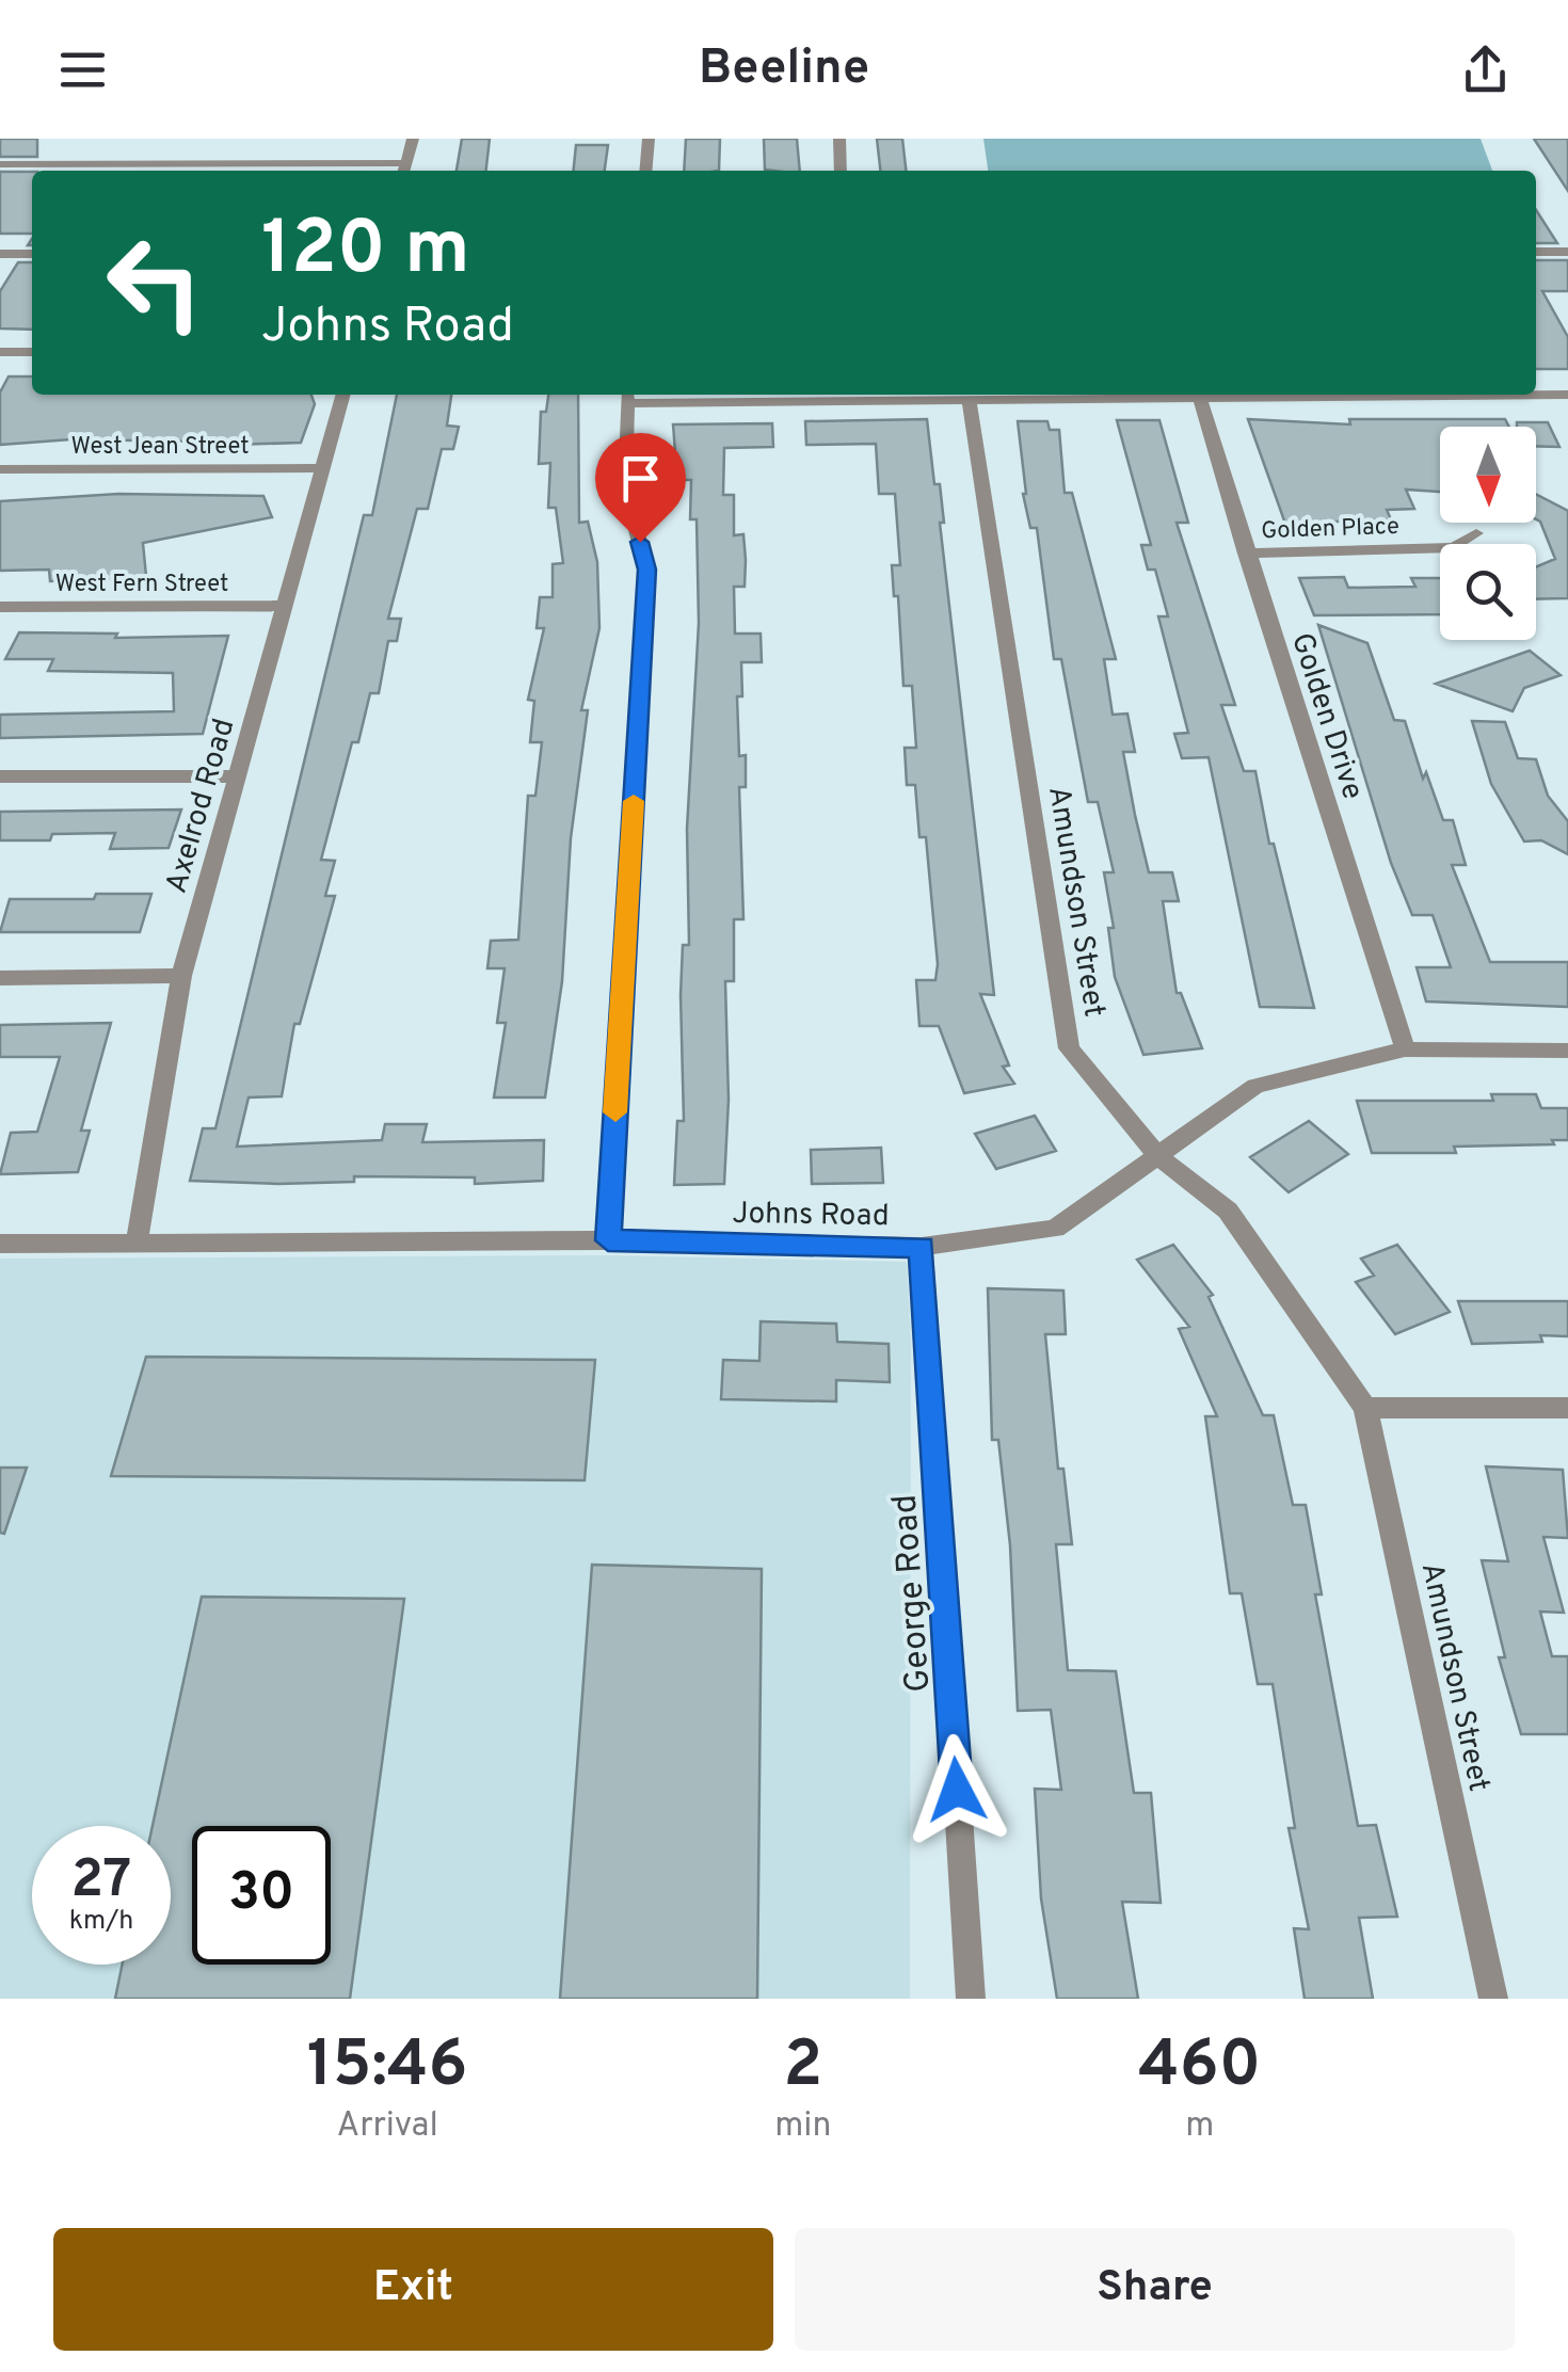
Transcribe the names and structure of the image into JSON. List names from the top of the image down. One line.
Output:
{"streets":{"street":["West Jean Street","Golden Place","West Fern Street","Golden Drive","Axelrod Road","Amundson Street","Johns Road","George Road"]},"crossings":[["West Jean Street","Axelrod Road"],["Golden Place","Golden Drive"],["West Fern Street","Axelrod Road"],["Golden Drive","Johns Road"],["Axelrod Road","Johns Road"],["Amundson Street","Johns Road"],["Johns Road","George Road"]],"north":"bottom","page":{"header":"Beeline","turn":["120 m","Johns Road"],"speed":"27 km/h","limit":"30","eta":["15:46","Arrival","2","min","460","m"],"buttons":["Exit","Share"]}}
